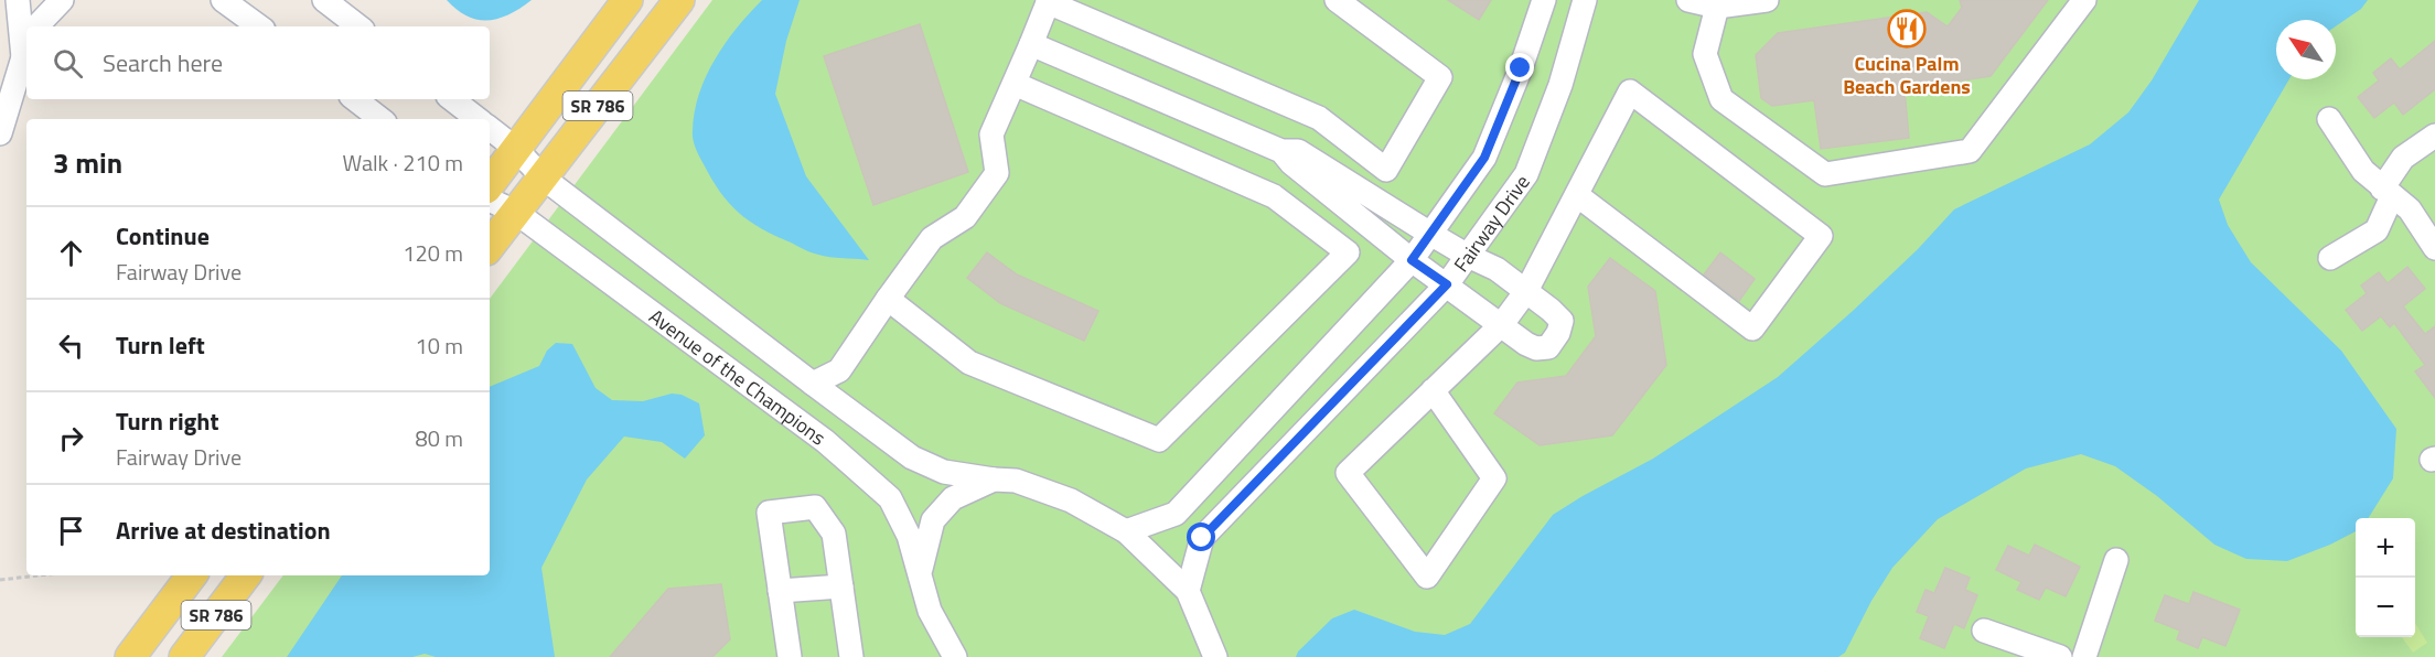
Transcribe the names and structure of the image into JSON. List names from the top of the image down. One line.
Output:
{"streets":{"main road":["SR 786"],"street":["Fairway Drive","Avenue of the Champions"]},"crossings":[["SR 786","Avenue of the Champions"],["Fairway Drive","Avenue of the Champions"]],"places":{"restaurant":["Cucina Palm Beach Gardens"]},"north":"top left","page":{"search":"Search here","heading":["3 min","Walk · 210 m"],"list":[["Continue","Fairway Drive","120 m"],["Turn left","10 m"],["Turn right","Fairway Drive","80 m"],"Arrive at destination"],"map_buttons":["+","−"]}}
